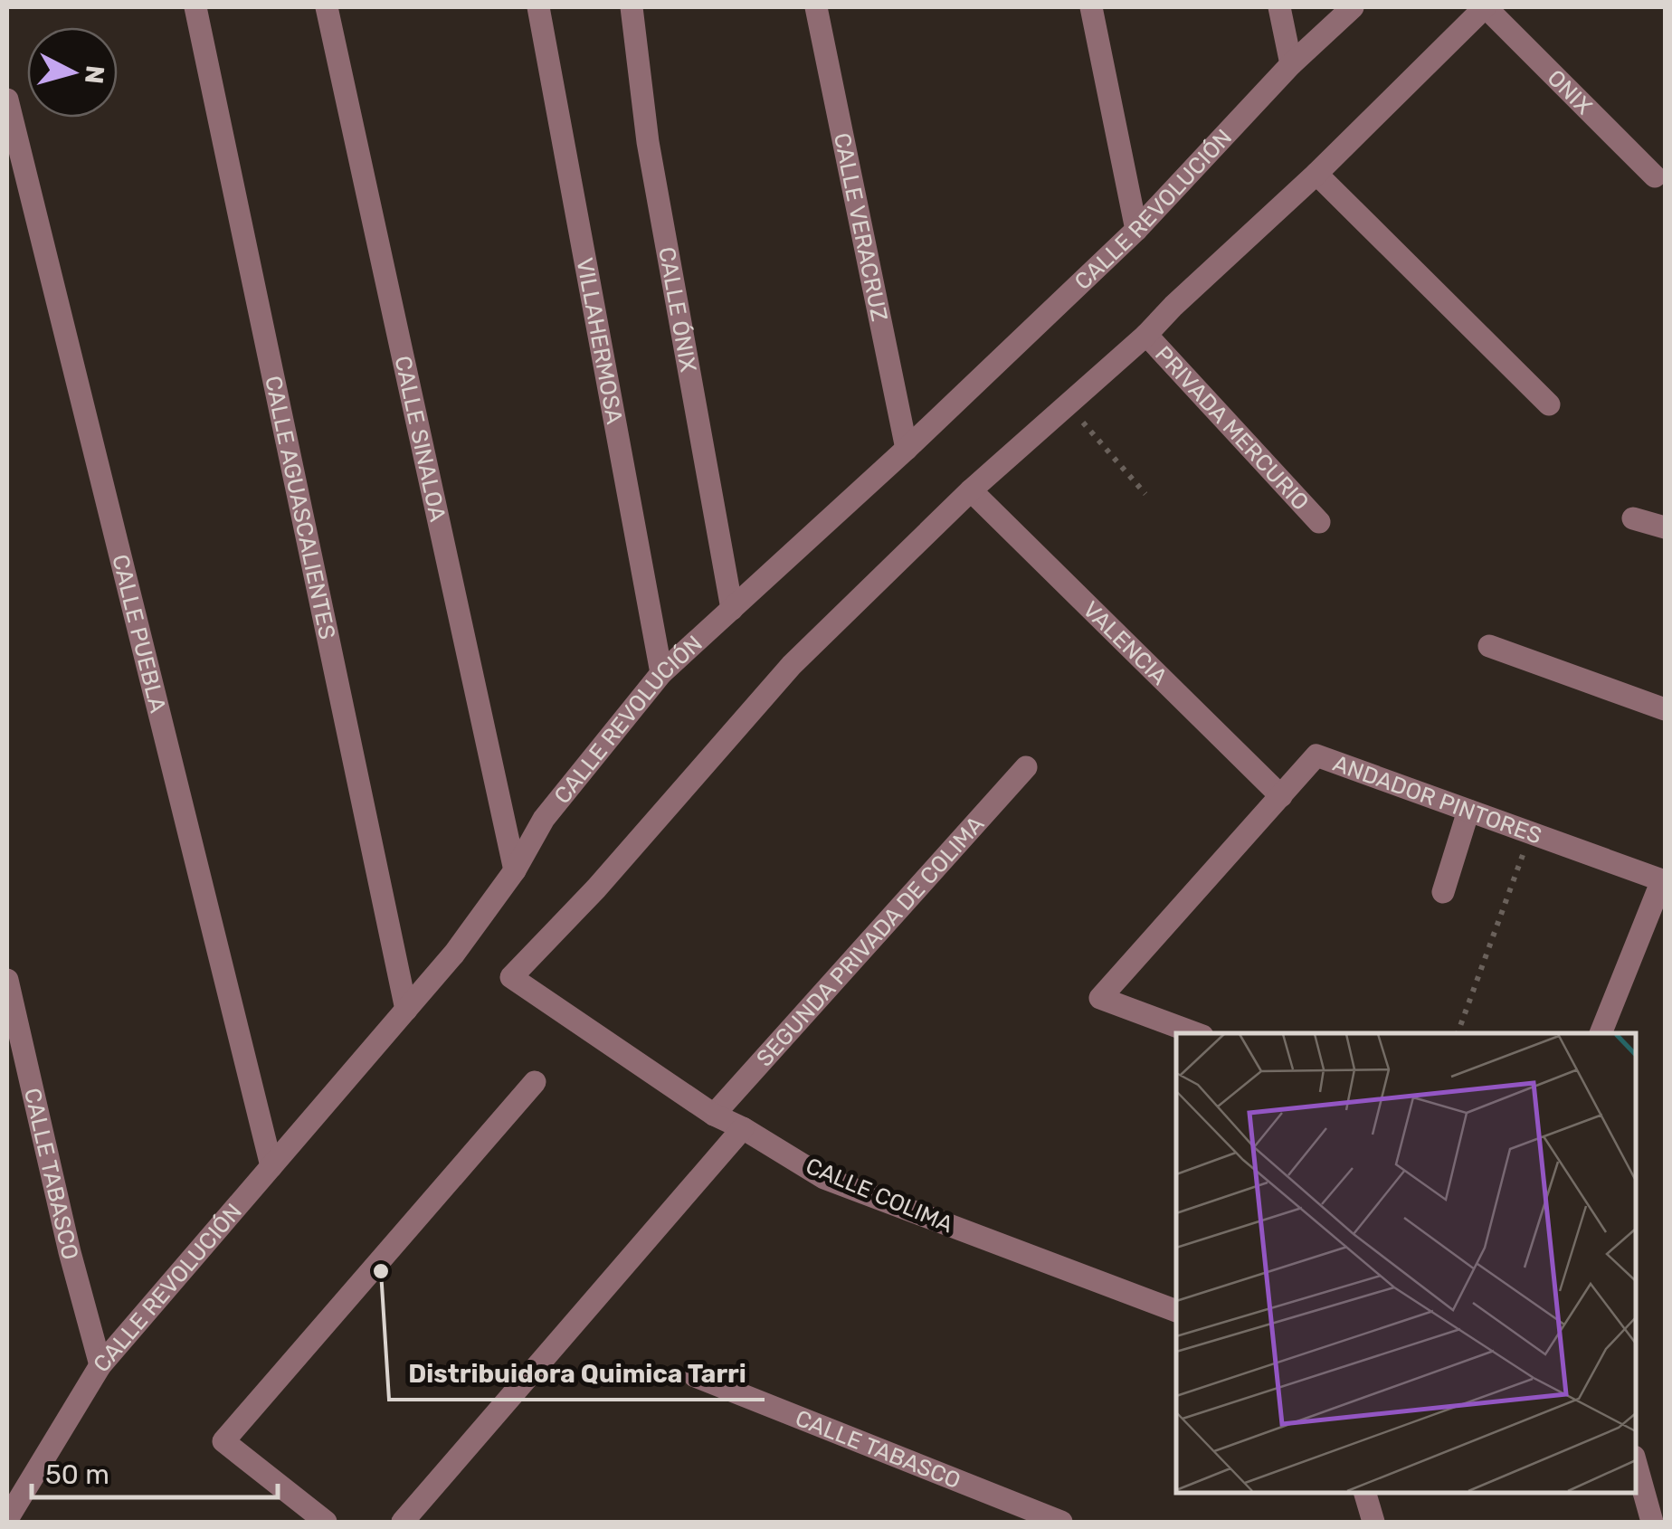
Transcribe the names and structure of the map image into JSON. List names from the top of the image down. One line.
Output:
{"streets":{"street":["ONIX","CALLE REVOLUCIÓN","CALLE VERACRUZ","CALLE ÓNIX","VILLAHERMOSA","PRIVADA MERCURIO","CALLE SINALOA","CALLE AGUASCALIENTES","CALLE PUEBLA","VALENCIA","ANDADOR PINTORES","SEGUNDA PRIVADA DE COLIMA","CALLE TABASCO","CALLE COLIMA"]},"crossings":[["CALLE REVOLUCIÓN","CALLE VERACRUZ"],["CALLE REVOLUCIÓN","CALLE ÓNIX"],["CALLE REVOLUCIÓN","VILLAHERMOSA"],["CALLE REVOLUCIÓN","CALLE SINALOA"],["CALLE REVOLUCIÓN","CALLE AGUASCALIENTES"],["CALLE REVOLUCIÓN","CALLE PUEBLA"],["CALLE REVOLUCIÓN","CALLE TABASCO"],["VALENCIA","ANDADOR PINTORES"],["VALENCIA","CALLE COLIMA"],["SEGUNDA PRIVADA DE COLIMA","CALLE COLIMA"]],"places":["Distribuidora Quimica Tarri"],"scale_bar":"50 m","north":"right"}
